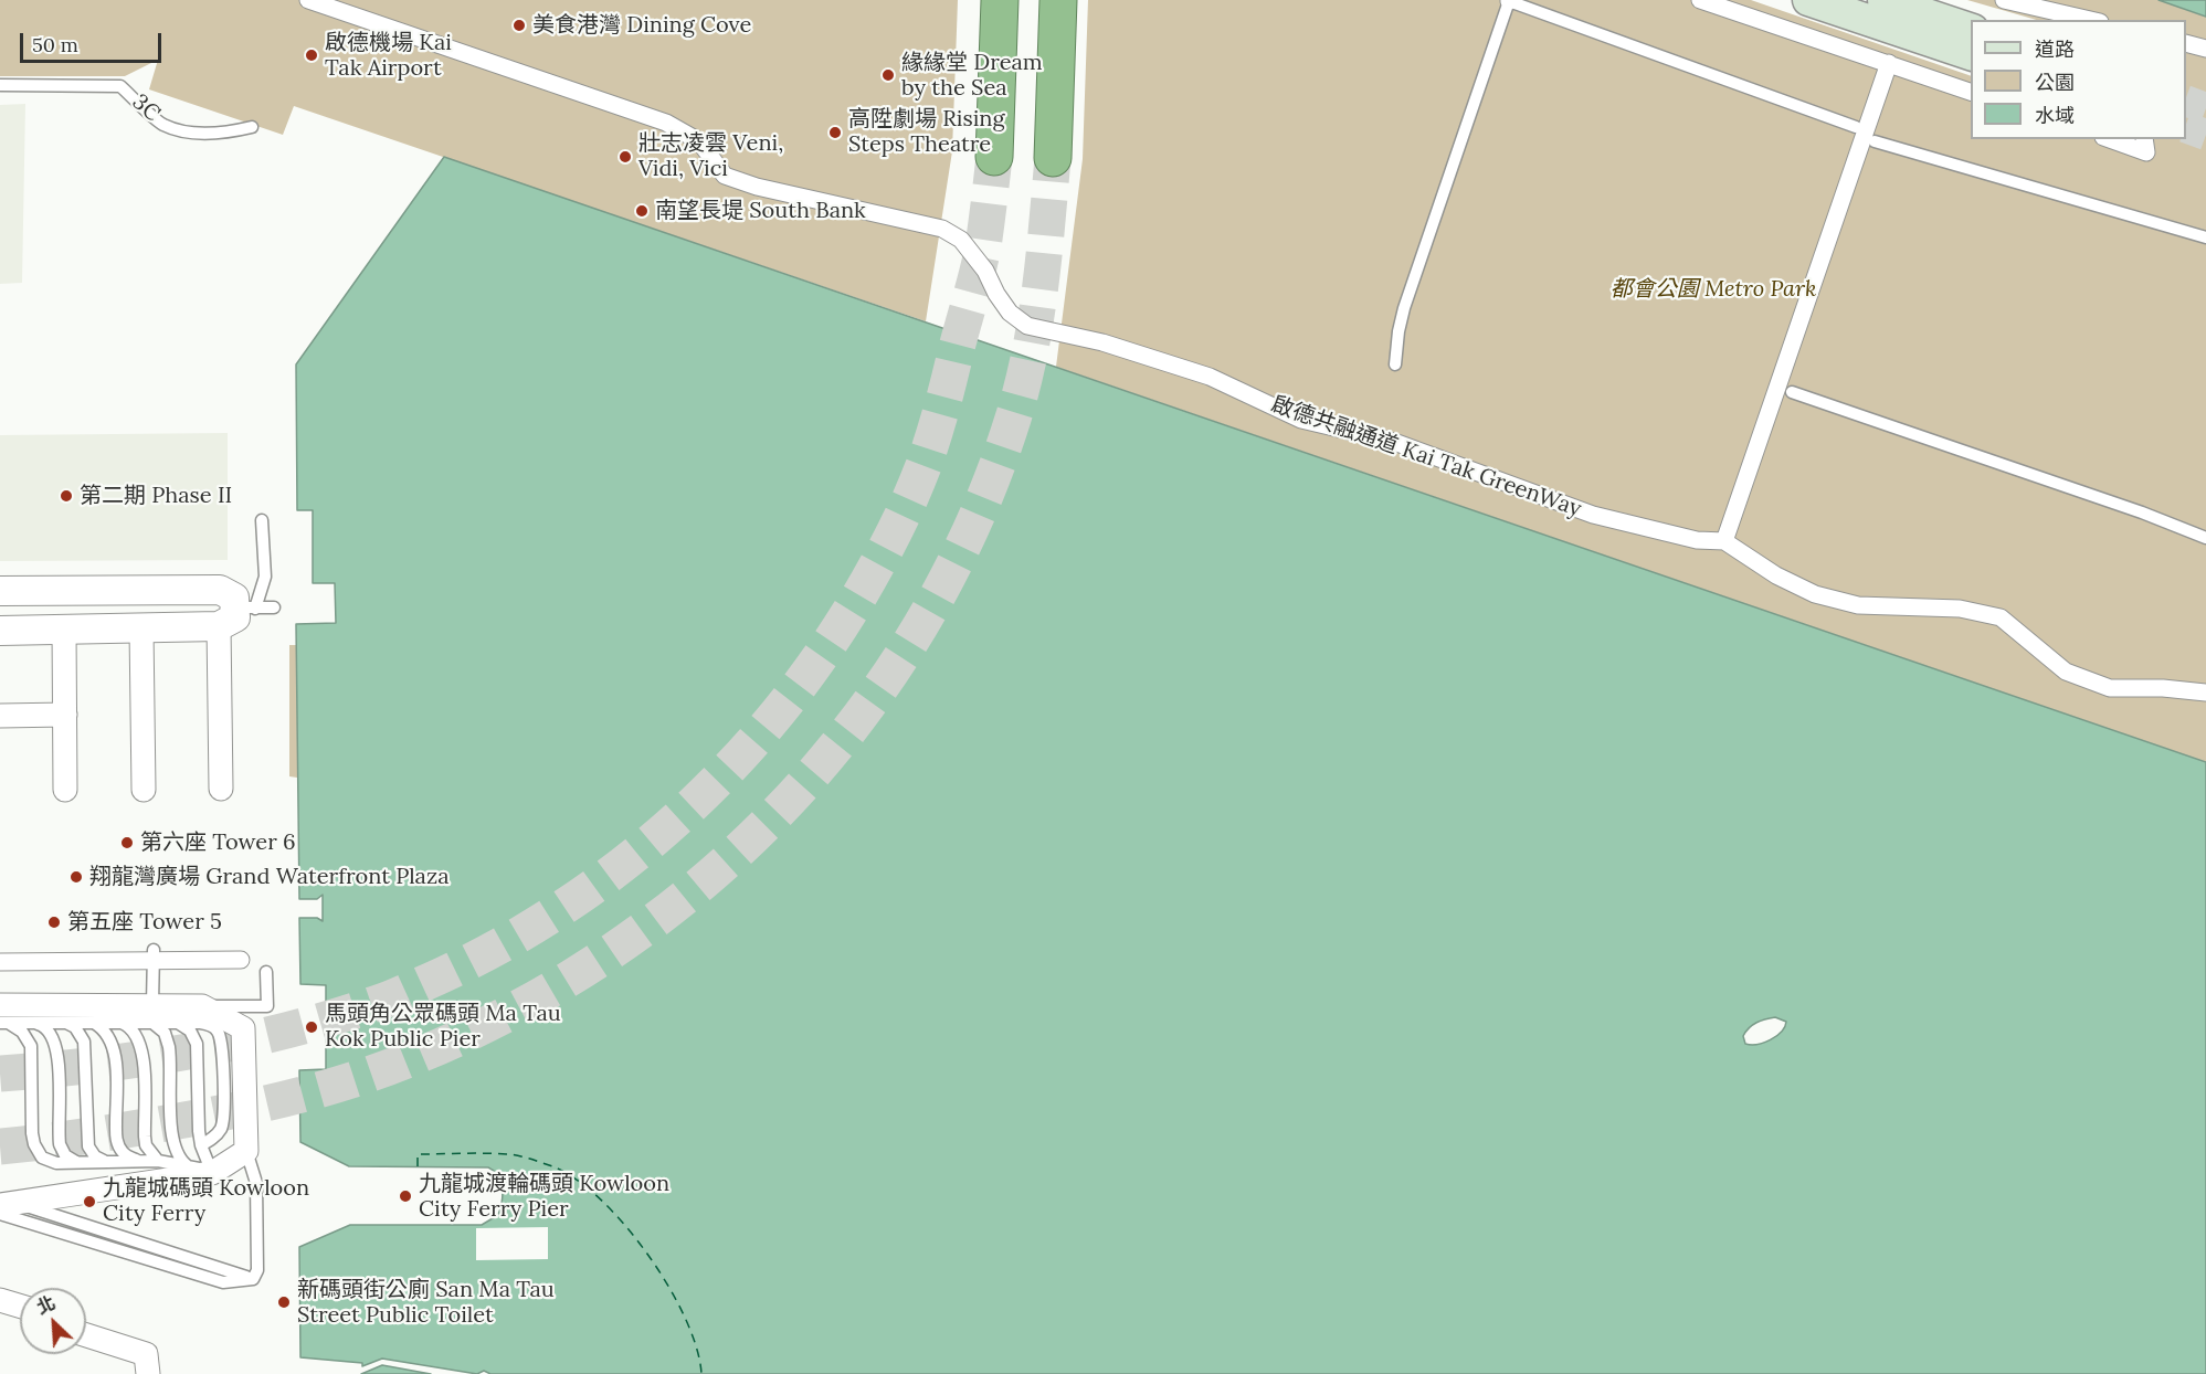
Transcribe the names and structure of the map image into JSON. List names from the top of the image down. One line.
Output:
{"streets":{"street":["啟德共融通道 Kai Tak GreenWay"],"lane":["3C"]},"parks":["都會公園 Metro Park"],"places":["美食港灣 Dining Cove","啟德機場 Kai Tak Airport","緣緣堂 Dream by the Sea","高陞劇場 Rising Steps Theatre","壯志凌雲 Veni, Vidi, Vici","南望長堤 South Bank","第二期 Phase II","第六座 Tower 6","翔龍灣廣場 Grand Waterfront Plaza","第五座 Tower 5","馬頭角公眾碼頭 Ma Tau Kok Public Pier","九龍城渡輪碼頭 Kowloon City Ferry Pier","九龍城碼頭 Kowloon City Ferry","新碼頭街公廁 San Ma Tau Street Public Toilet"],"legend":["道路","公園","水域"],"scale_bar":"50 m","north":"top left"}
